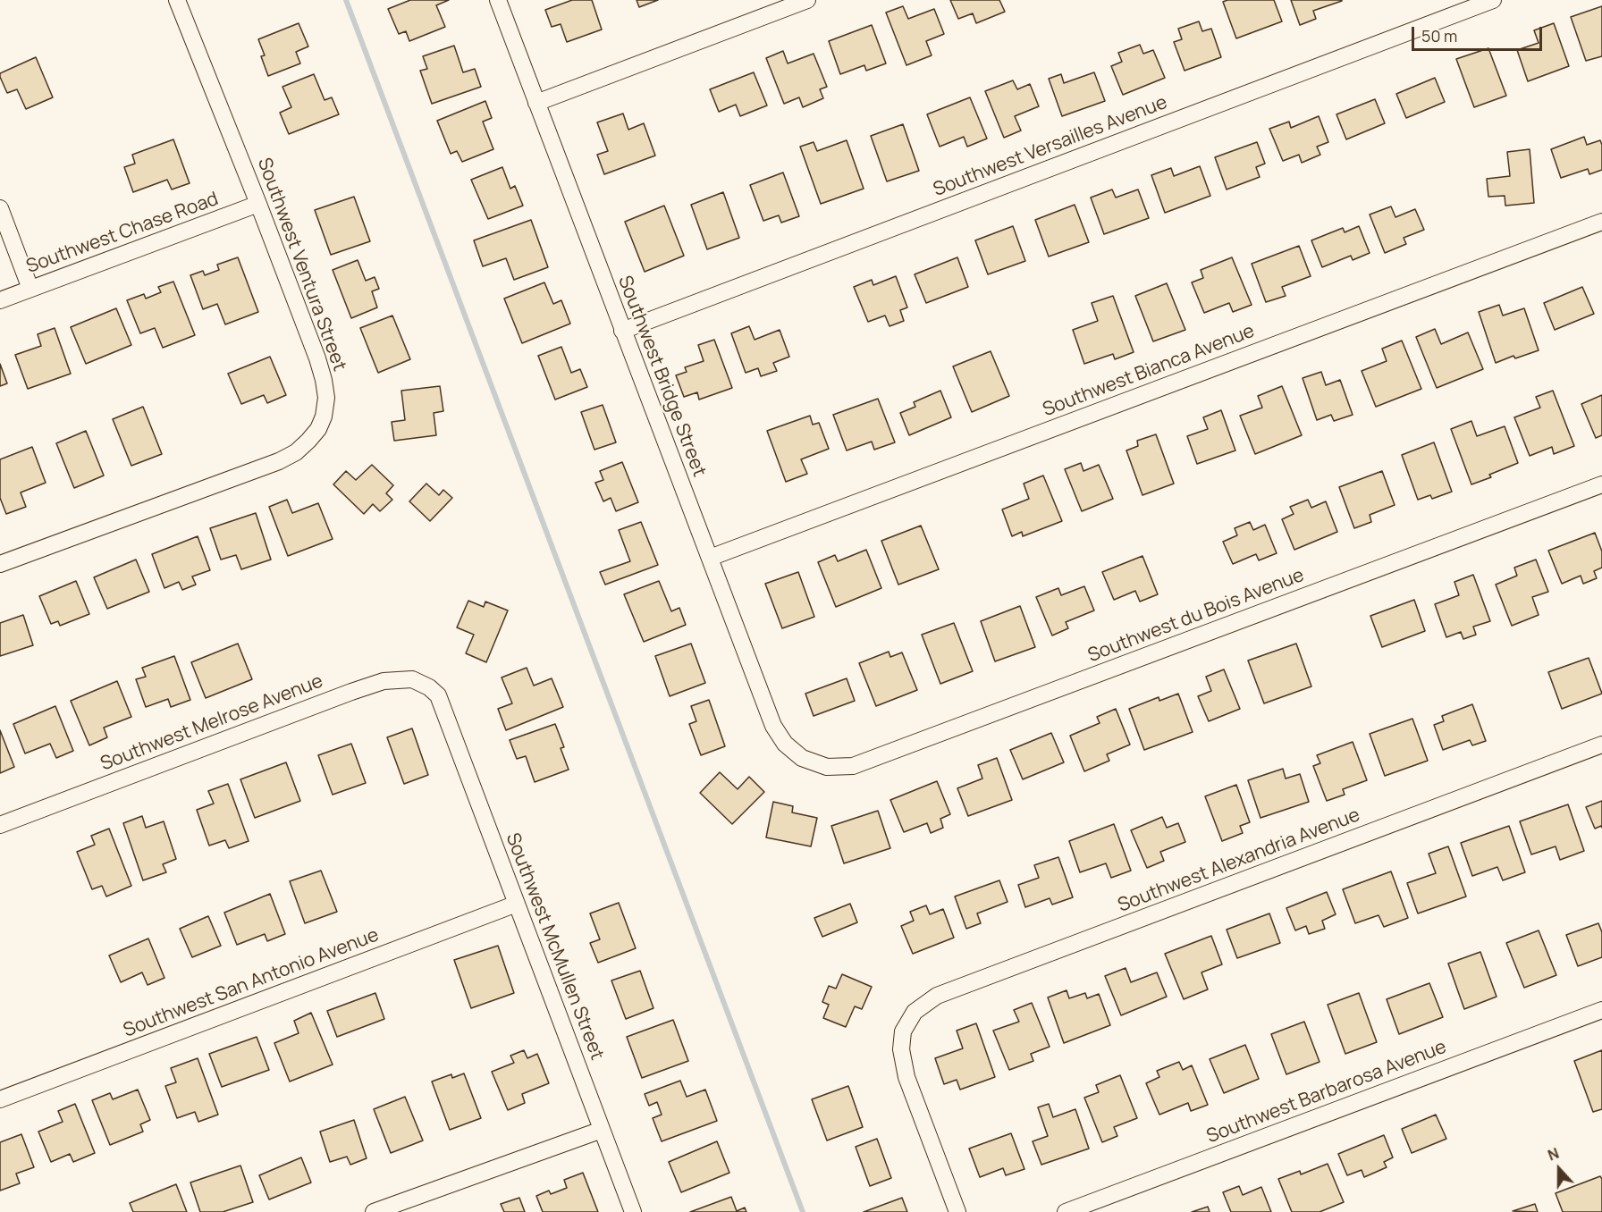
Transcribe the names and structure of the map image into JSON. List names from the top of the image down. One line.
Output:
{"streets":{"street":["Southwest Versailles Avenue","Southwest Chase Road","Southwest Ventura Street","Southwest Bianca Avenue","Southwest Bridge Street","Southwest du Bois Avenue","Southwest Melrose Avenue","Southwest Alexandria Avenue","Southwest McMullen Street","Southwest San Antonio Avenue","Southwest Barbarosa Avenue"]},"crossings":[["Southwest Versailles Avenue","Southwest Bridge Street"],["Southwest Chase Road","Southwest Ventura Street"],["Southwest Bianca Avenue","Southwest Bridge Street"],["Southwest Bridge Street","Southwest du Bois Avenue"],["Southwest Melrose Avenue","Southwest McMullen Street"],["Southwest McMullen Street","Southwest San Antonio Avenue"]],"scale_bar":"50 m","north":"top"}
